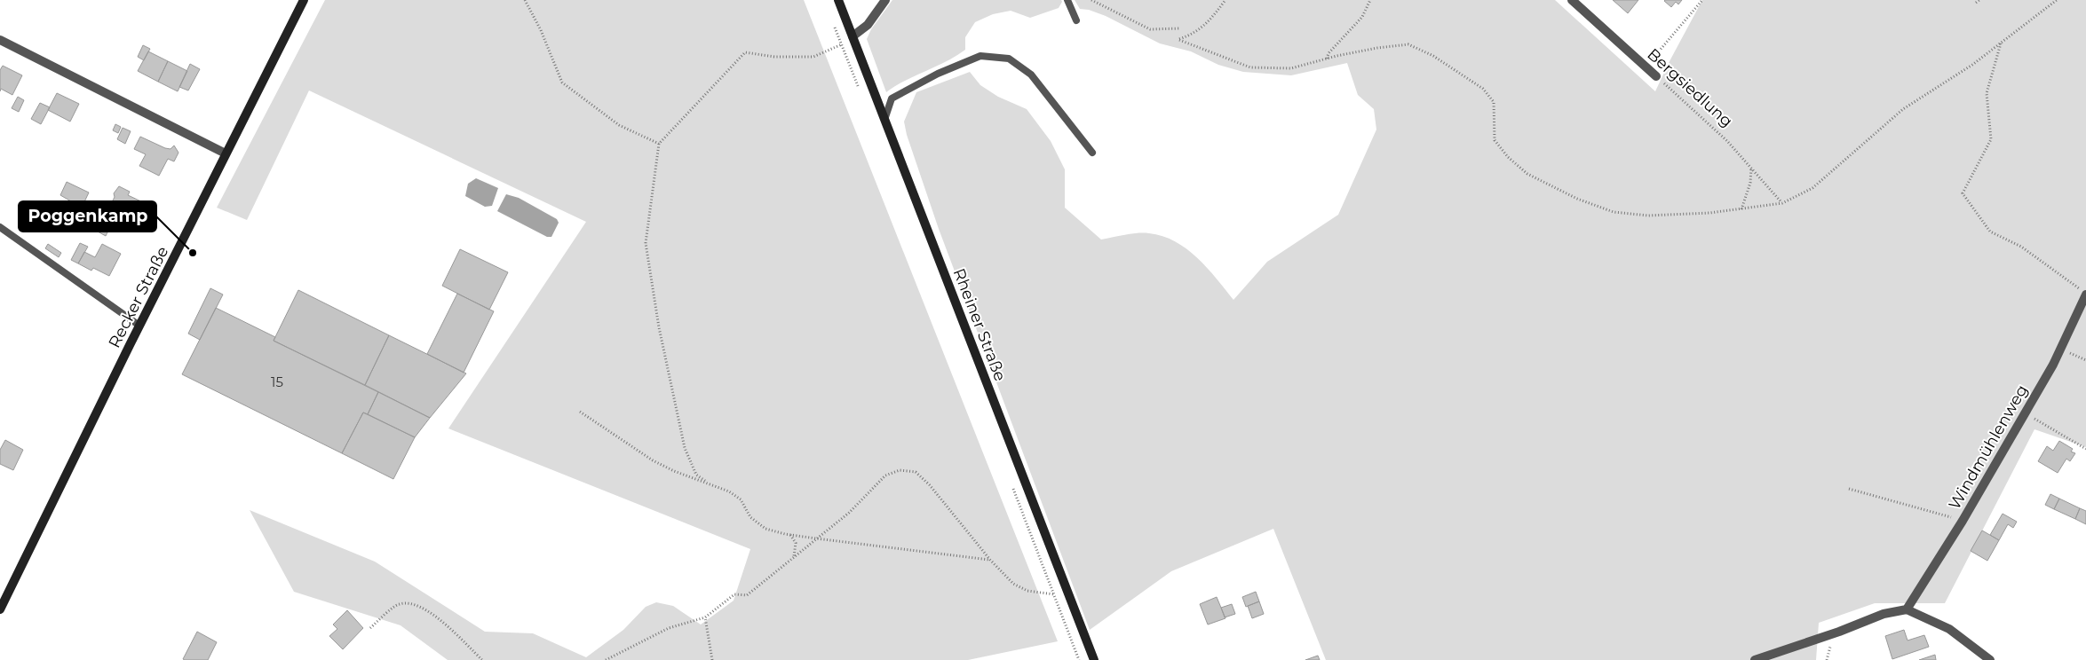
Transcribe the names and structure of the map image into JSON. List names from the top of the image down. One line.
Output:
{"streets":{"main road":["Recker Straße","Rheiner Straße"],"street":["Bergsiedlung","Windmühlenweg"]},"places":["Poggenkamp"],"house_numbers":["15"]}
